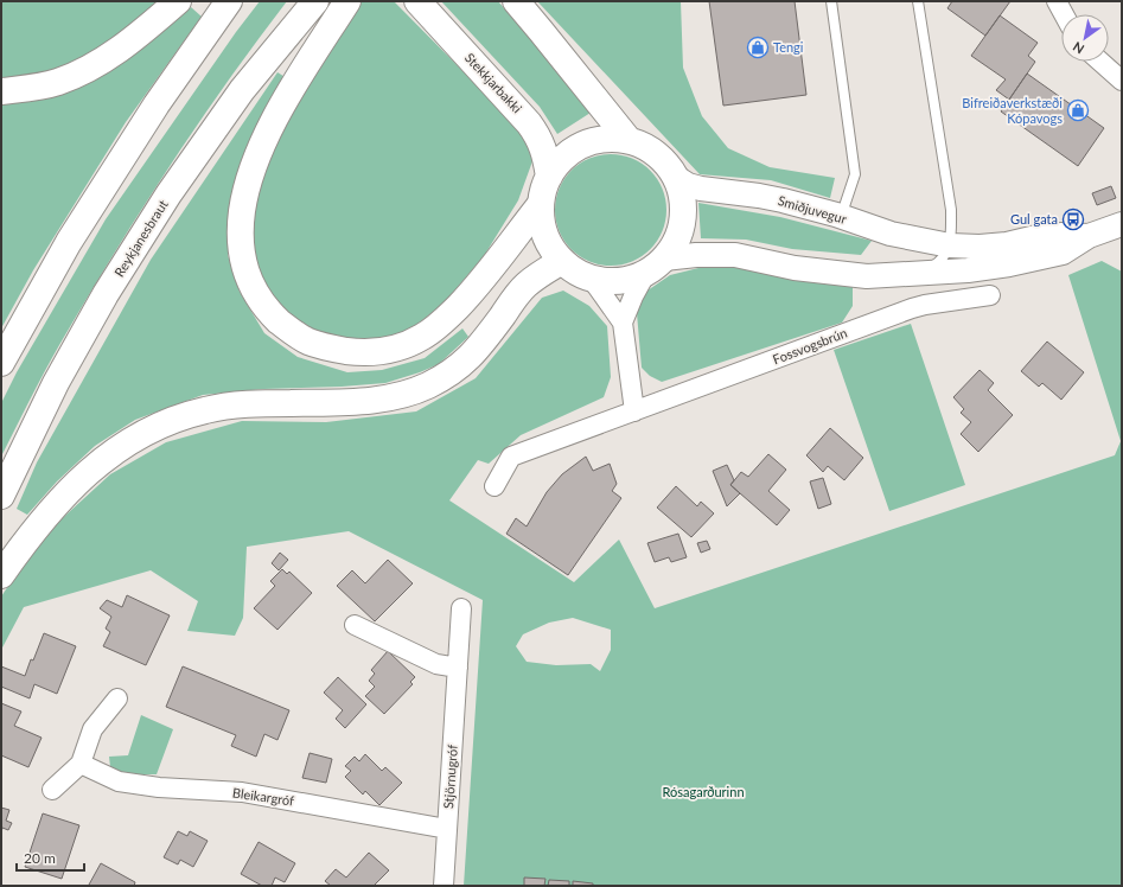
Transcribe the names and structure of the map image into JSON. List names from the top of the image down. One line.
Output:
{"streets":{"main road":["Stekkjarbakki","Reykjanesbraut"],"street":["Smiðjuvegur","Fossvogsbrún","Stjörnugróf","Bleikargróf"]},"crossings":[["Stekkjarbakki","Smiðjuvegur"],["Stjörnugróf","Bleikargróf"]],"parks":["Rósagarðurinn"],"places":{"shop":["Tengi","Bifreiðaverkstæði Kópavogs"],"bus stop":["Gul gata"]},"scale_bar":"20 m","north":"bottom left"}
